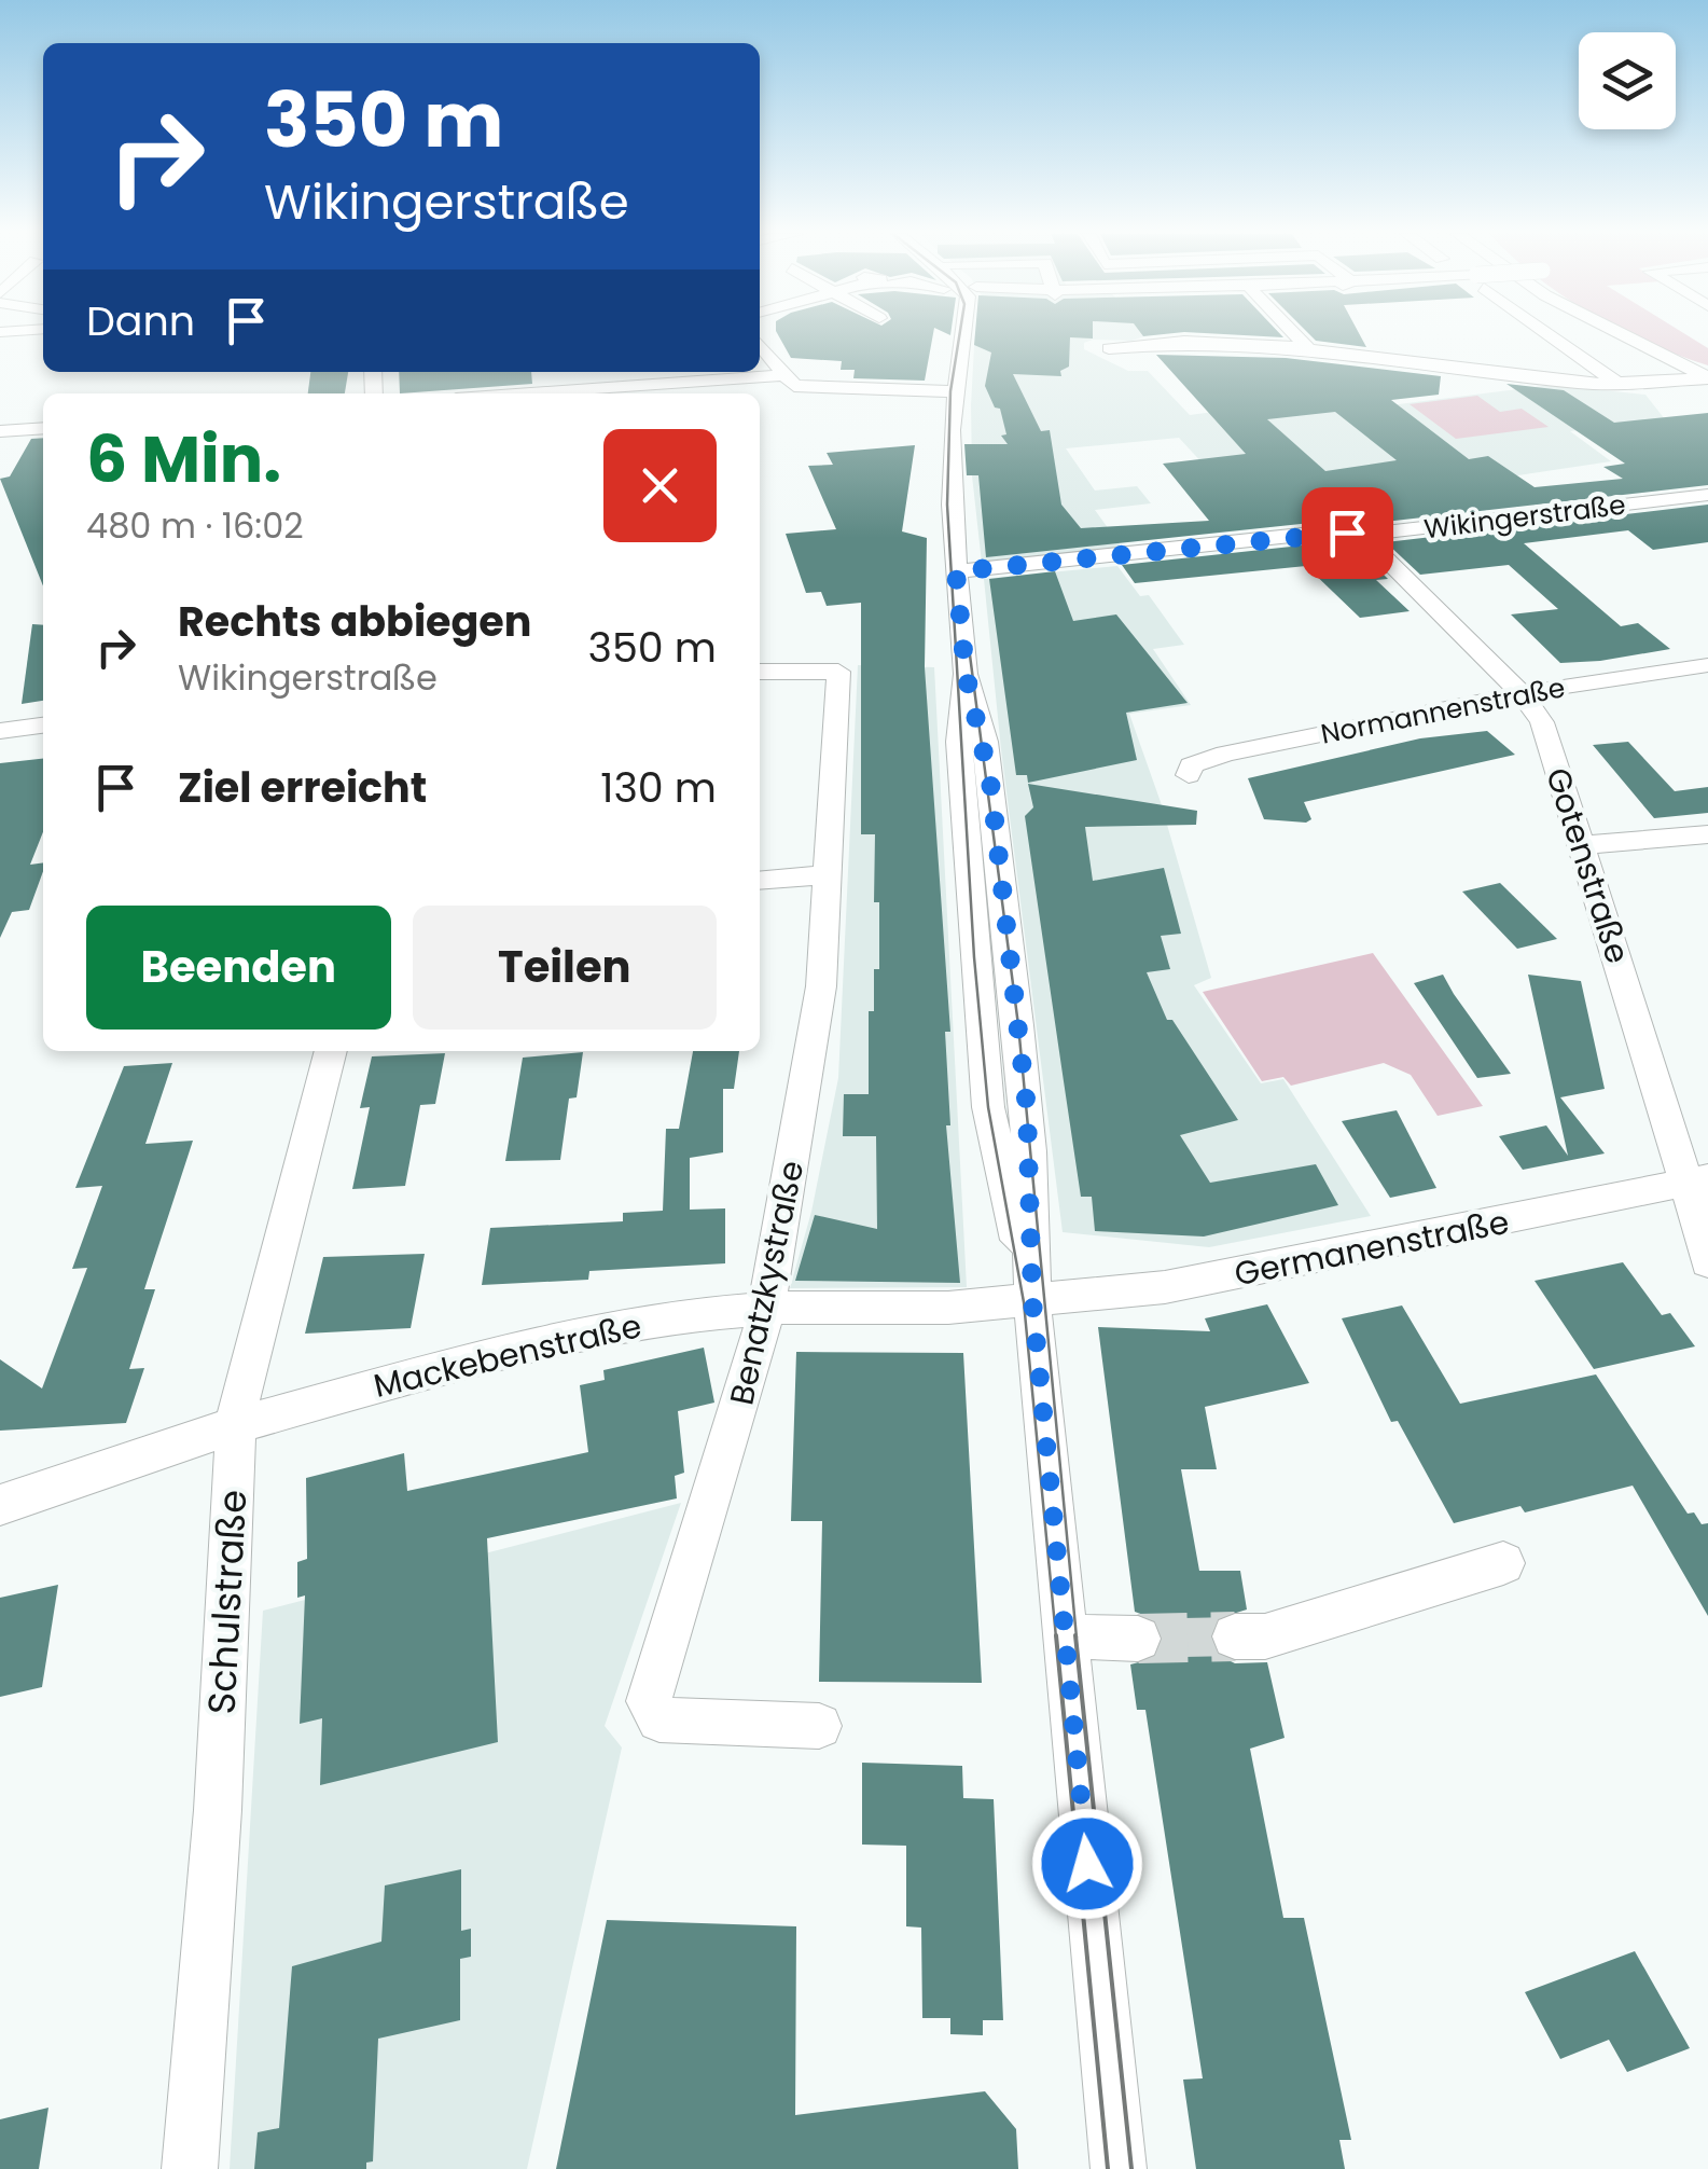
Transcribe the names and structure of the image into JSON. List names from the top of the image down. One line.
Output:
{"streets":{"street":["Wikingerstraße","Normannenstraße","Gotenstraße","Germanenstraße","Benatzkystraße","Mackebenstraße","Schulstraße"]},"crossings":[["Wikingerstraße","Gotenstraße"],["Normannenstraße","Gotenstraße"],["Gotenstraße","Germanenstraße"],["Germanenstraße","Mackebenstraße"],["Benatzkystraße","Mackebenstraße"],["Mackebenstraße","Schulstraße"]],"page":{"turn":["350 m","Wikingerstraße"],"then":"Dann","heading":["6 Min.","480 m · 16:02"],"list":[{"name":"Rechts abbiegen","note":"Wikingerstraße","value":"350 m"},{"name":"Ziel erreicht","value":"130 m"}],"buttons":["Beenden","Teilen"]}}
